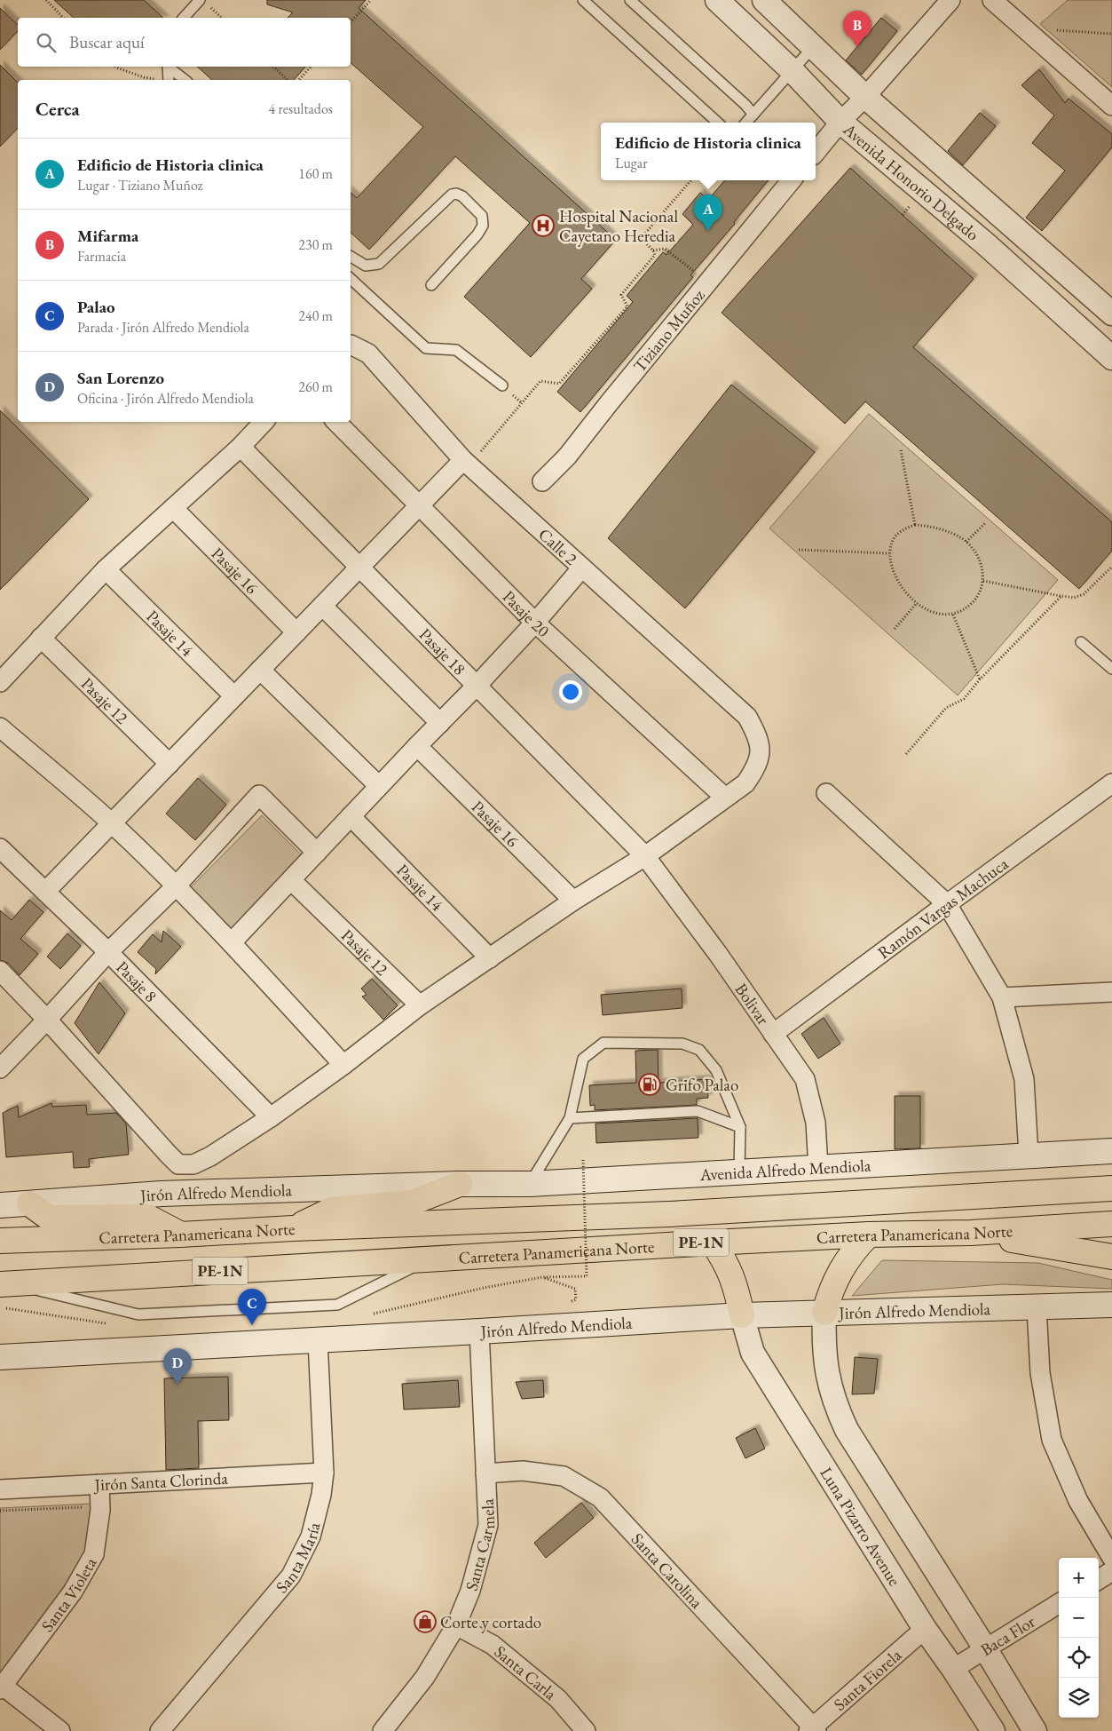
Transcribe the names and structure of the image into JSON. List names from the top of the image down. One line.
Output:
{"streets":{"highway":["Carretera Panamericana Norte","PE-1N"],"main road":["Avenida Alfredo Mendiola","Jirón Alfredo Mendiola"],"street":["Avenida Honorio Delgado","Tiziano Muñoz","Calle 2","Pasaje 16","Pasaje 20","Pasaje 14","Pasaje 18","Pasaje 12","Ramón Vargas Machuca","Pasaje 8","Bolivar","Jirón Santa Clorinda","Luna Pizarro Avenue","Santa Carmela","Santa María","Santa Carolina","Santa Violeta","Baca Flor","Santa Carla","Santa Fiorela"]},"crossings":[["Calle 2","Pasaje 20"],["Pasaje 18","Bolivar"],["Ramón Vargas Machuca","Bolivar"],["Bolivar","Avenida Alfredo Mendiola"],["Avenida Alfredo Mendiola","Jirón Alfredo Mendiola"],["Jirón Alfredo Mendiola","Luna Pizarro Avenue"],["Jirón Alfredo Mendiola","Santa Carmela"],["Jirón Alfredo Mendiola","Santa María"],["Jirón Santa Clorinda","Santa María"],["Jirón Santa Clorinda","Santa Violeta"],["Luna Pizarro Avenue","Baca Flor"],["Luna Pizarro Avenue","Santa Fiorela"],["Santa Carmela","Santa Carolina"],["Santa Carmela","Santa Carla"],["Santa Carolina","Santa Fiorela"]],"places":{"hospital":["Hospital Nacional Cayetano Heredia"],"fuel station":["Grifo Palao"],"shop":["Corte y cortado"]},"page":{"pins":["B","A","C","D"],"search":"Buscar aquí","heading":["Cerca","4 resultados"],"popup":["Edificio de Historia clinica","Lugar"],"list":[{"mark":"A","name":"Edificio de Historia clinica","note":"Lugar · Tiziano Muñoz","value":"160 m"},{"mark":"B","name":"Mifarma","note":"Farmacia","value":"230 m"},{"mark":"C","name":"Palao","note":"Parada · Jirón Alfredo Mendiola","value":"240 m"},{"mark":"D","name":"San Lorenzo","note":"Oficina · Jirón Alfredo Mendiola","value":"260 m"}],"map_buttons":["+","−"]}}
